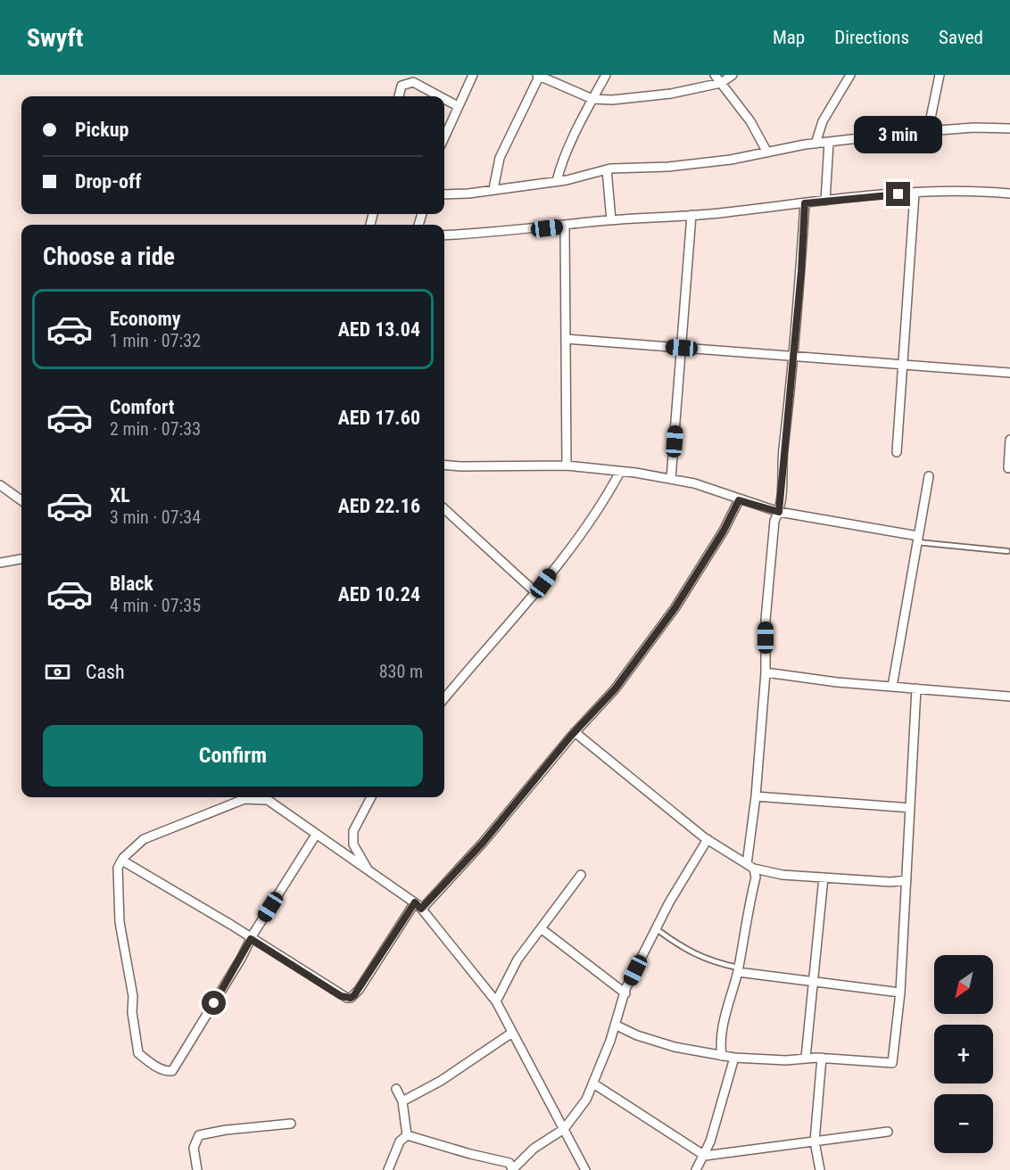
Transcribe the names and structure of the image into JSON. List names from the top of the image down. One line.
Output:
{"north":"bottom left","page":{"header":"Swyft","nav":["Map","Directions","Saved"],"banner":["Pickup","Drop-off"],"bubble":"3 min","heading":"Choose a ride","list":[{"name":"Economy","note":"1 min · 07:32","value":"AED 13.04"},{"name":"Comfort","note":"2 min · 07:33","value":"AED 17.60"},{"name":"XL","note":"3 min · 07:34","value":"AED 22.16"},{"name":"Black","note":"4 min · 07:35","value":"AED 10.24"}],"pay":["Cash","830 m"],"buttons":"Confirm","map_buttons":["+","−"]}}
